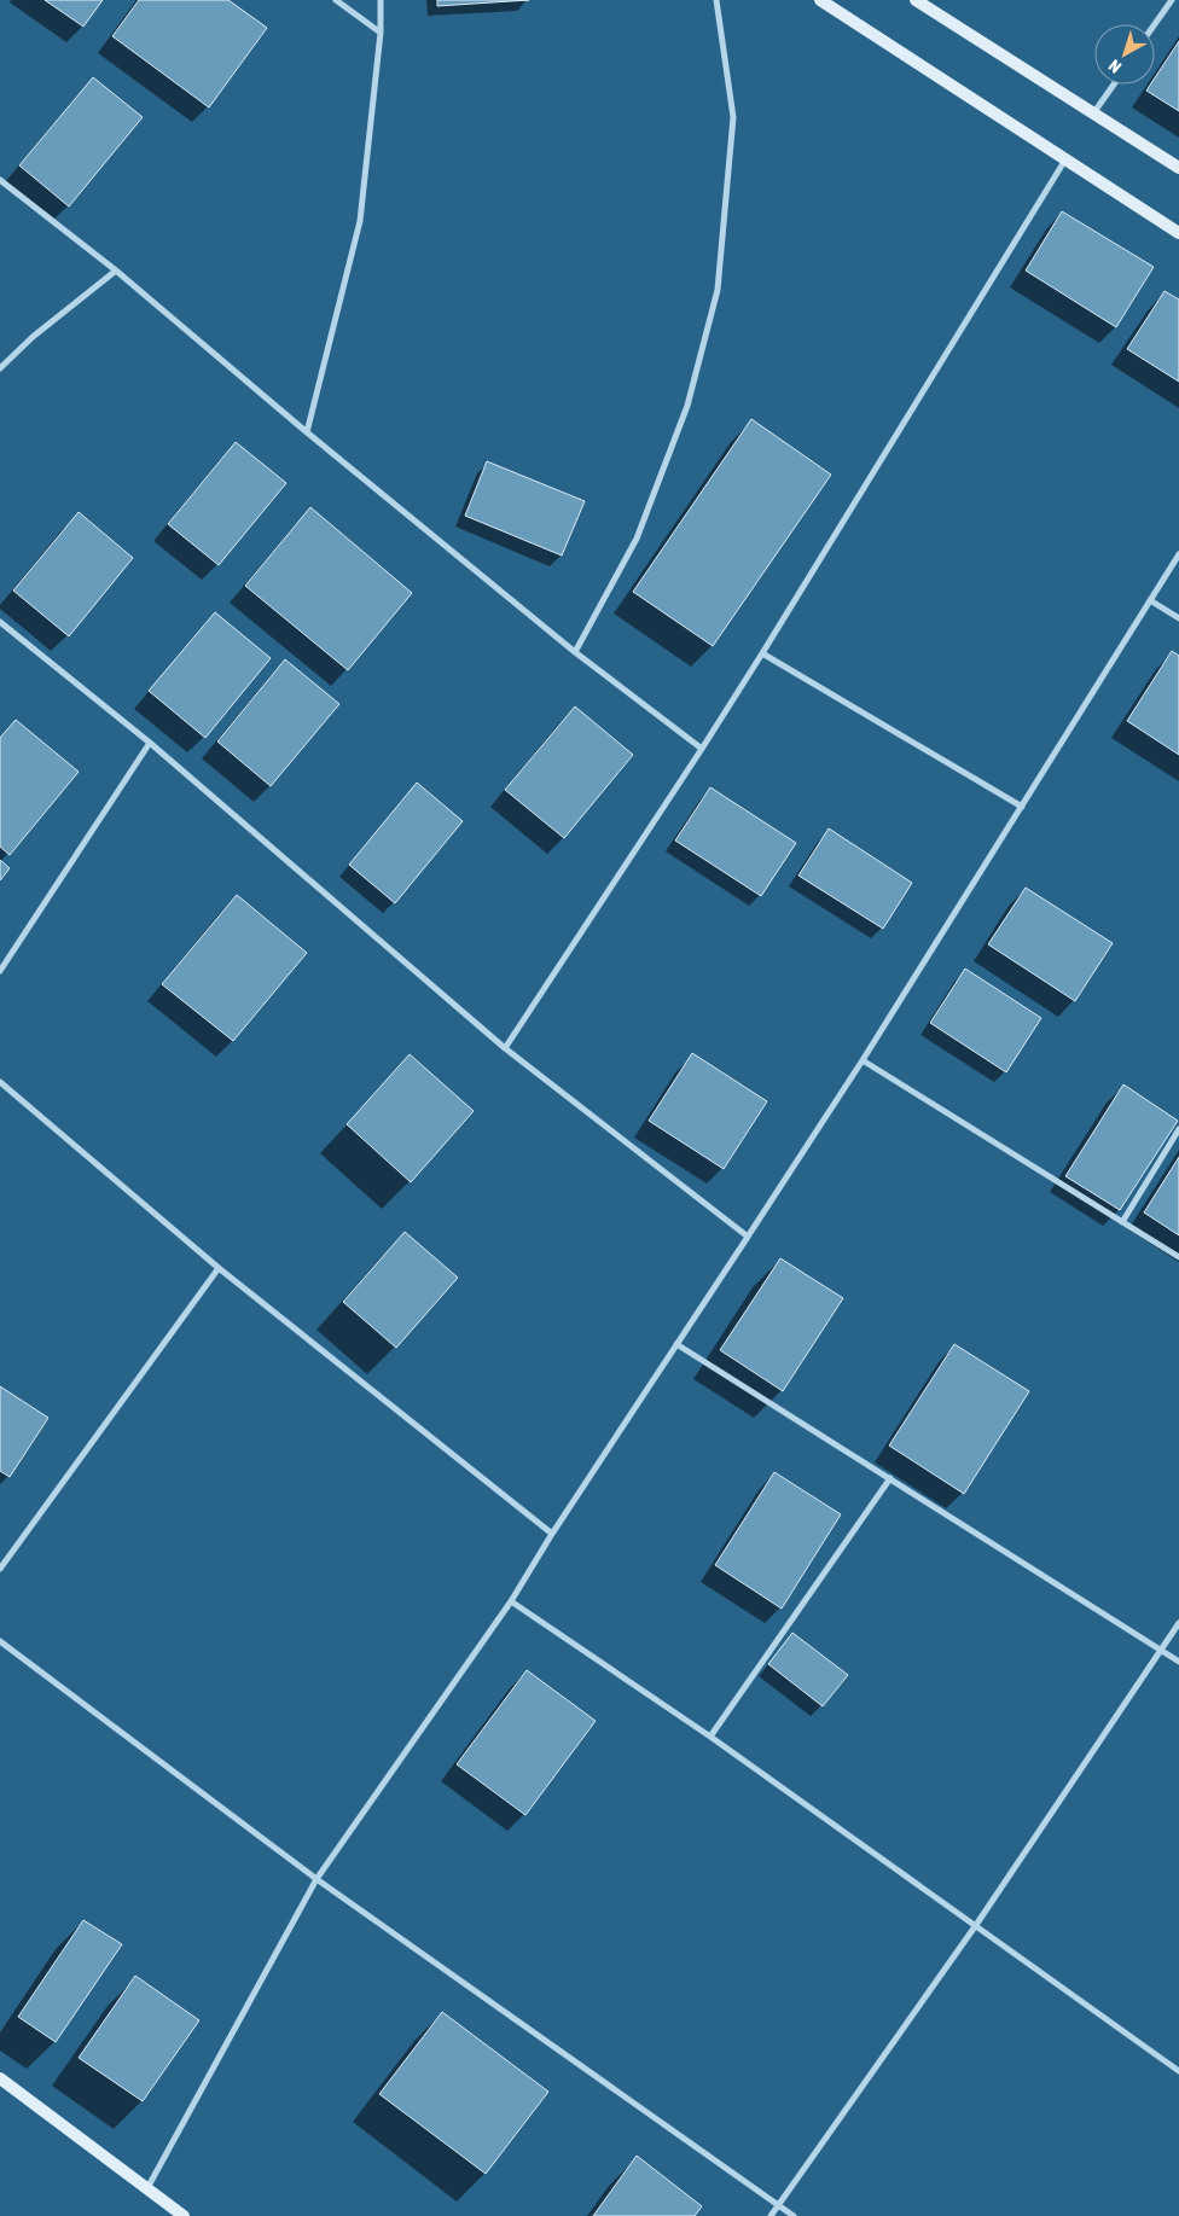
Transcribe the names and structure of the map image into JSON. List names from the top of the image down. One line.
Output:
{"north":"bottom left"}
